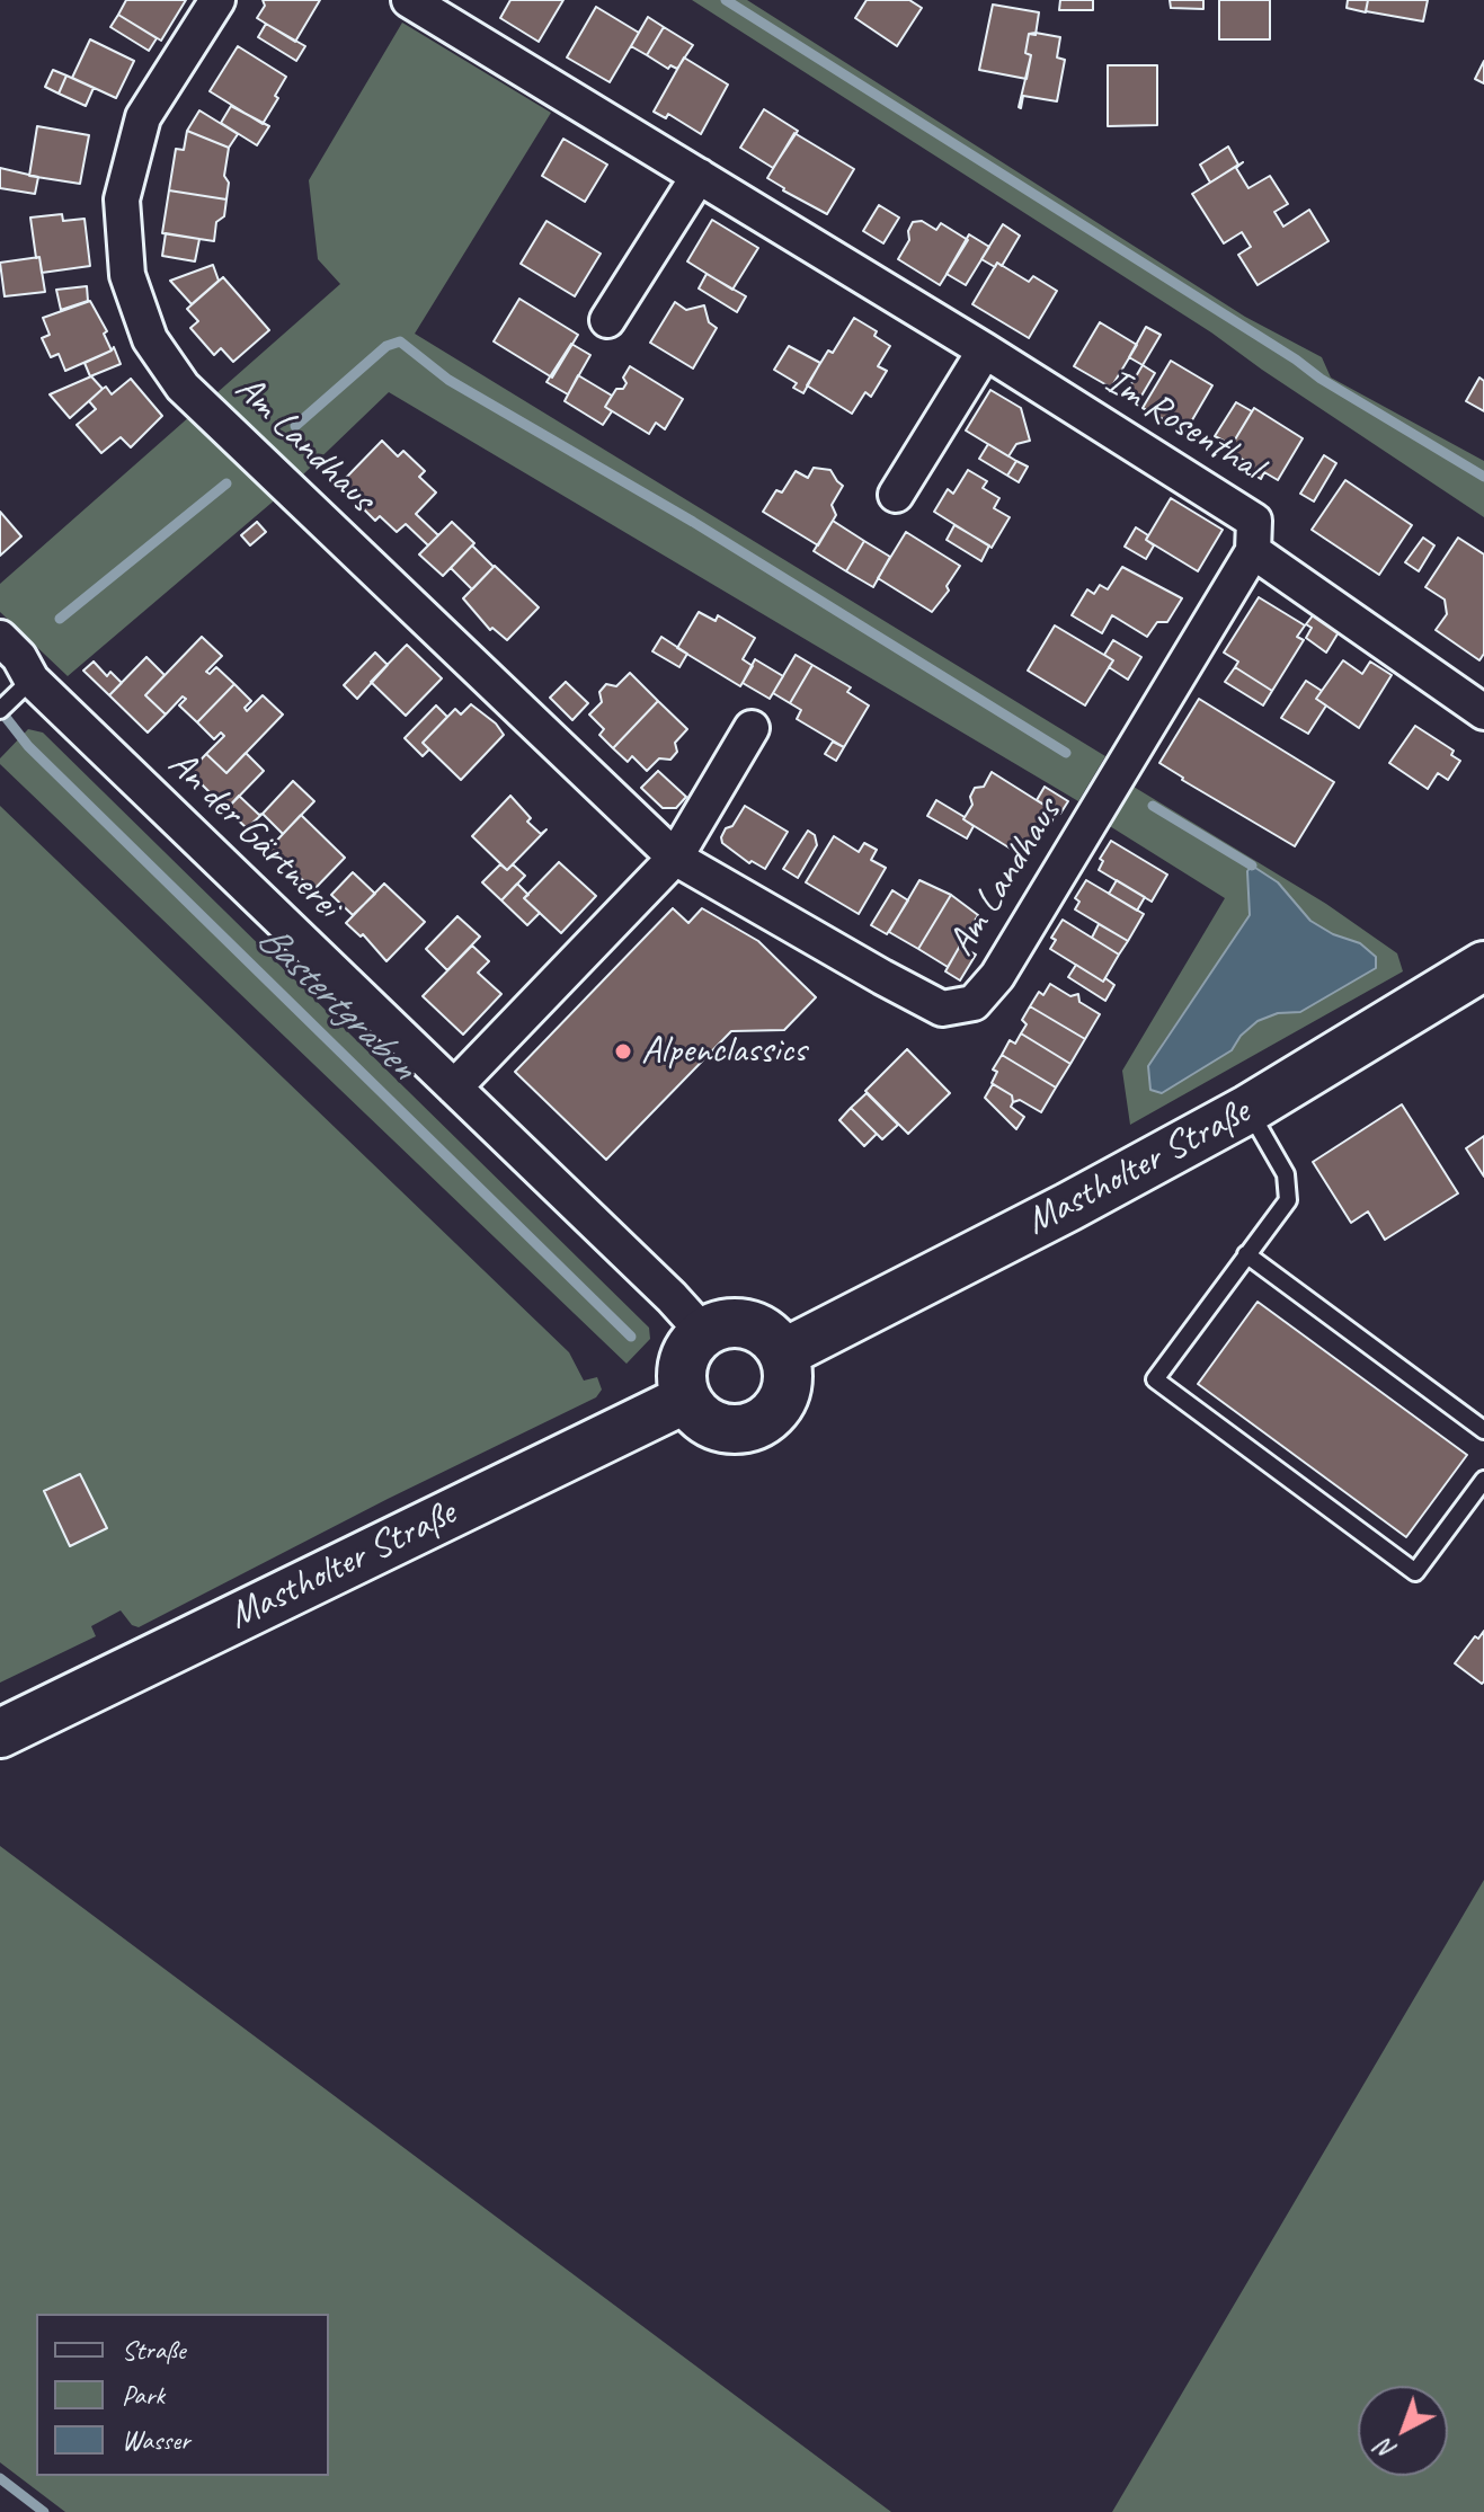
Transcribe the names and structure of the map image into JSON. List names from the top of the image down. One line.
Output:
{"streets":{"street":["Im Rosenthal","Am Landhaus","An der Gärtnerei","Mastholter Straße"]},"crossings":[["Im Rosenthal","Am Landhaus"],["An der Gärtnerei","Mastholter Straße"]],"water":["Bastertgraben"],"places":["Alpenclassics"],"legend":["Straße","Park","Wasser"],"north":"bottom left"}
